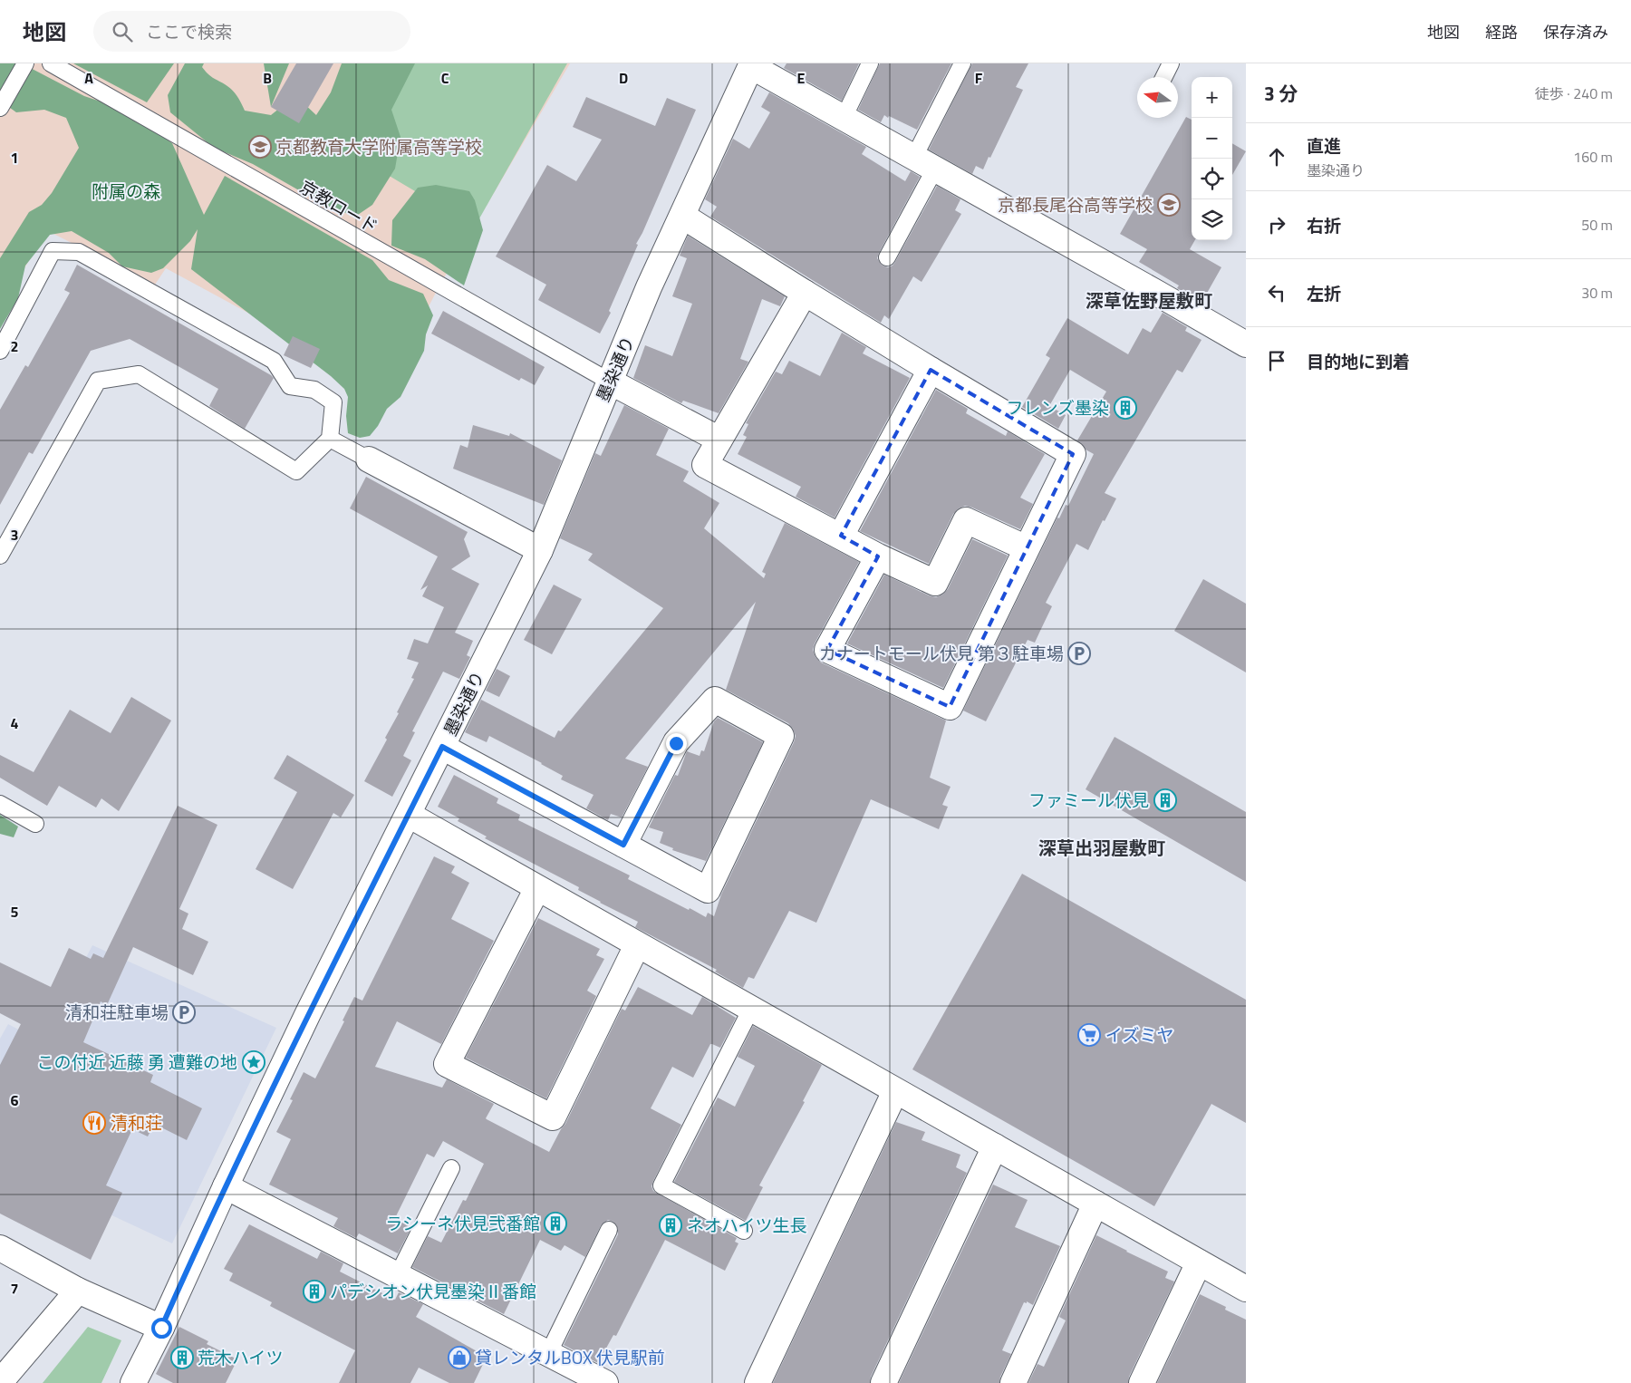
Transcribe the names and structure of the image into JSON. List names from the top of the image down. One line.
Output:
{"streets":{"street":["墨染通り"],"lane":["京教ロード"]},"crossings":[["京教ロード","墨染通り"]],"districts":["深草佐野屋敷町","深草出羽屋敷町"],"parks":["附属の森"],"places":{"school or university":["京都教育大学附属高等学校","京都長尾谷高等学校"],"building":["フレンズ墨染","ファミール伏見","ラシーネ伏見弐番館","ネオハイツ生長","パデシオン伏見墨染Ⅱ番館","荒木ハイツ"],"parking":["カナートモール伏見 第３駐車場","清和荘駐車場"],"supermarket":["イズミヤ"],"place":["この付近 近藤 勇 遭難の地"],"restaurant":["清和荘"],"shop":["貸レンタルBOX 伏見駅前"]},"north":"left","page":{"header":"地図","search":"ここで検索","nav":["地図","経路","保存済み"],"heading":["3 分","徒歩 · 240 m"],"map_buttons":["+","−"],"list":[["直進","墨染通り","160 m"],["右折","50 m"],["左折","30 m"],"目的地に到着"]},"grid":{"columns":["A","B","C","D","E","F"],"rows":["1","2","3","4","5","6","7"]}}
